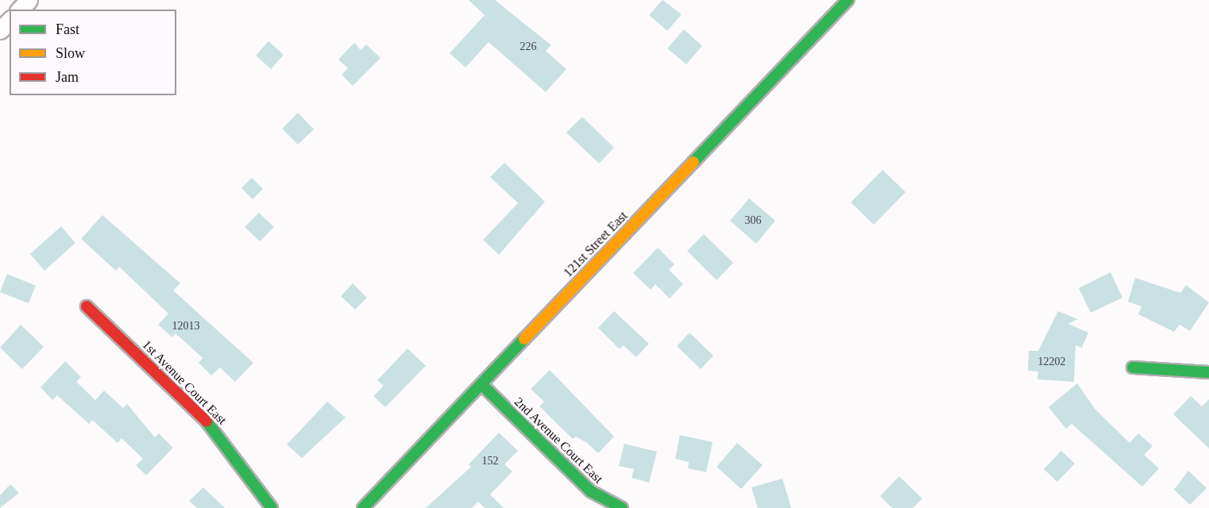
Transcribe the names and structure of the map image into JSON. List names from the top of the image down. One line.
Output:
{"streets":{"street":["121st Street East","1st Avenue Court East","2nd Avenue Court East"]},"crossings":[["121st Street East","2nd Avenue Court East"]],"house_numbers":["226","306","12013","12202","152"],"legend":["Fast","Slow","Jam"]}
